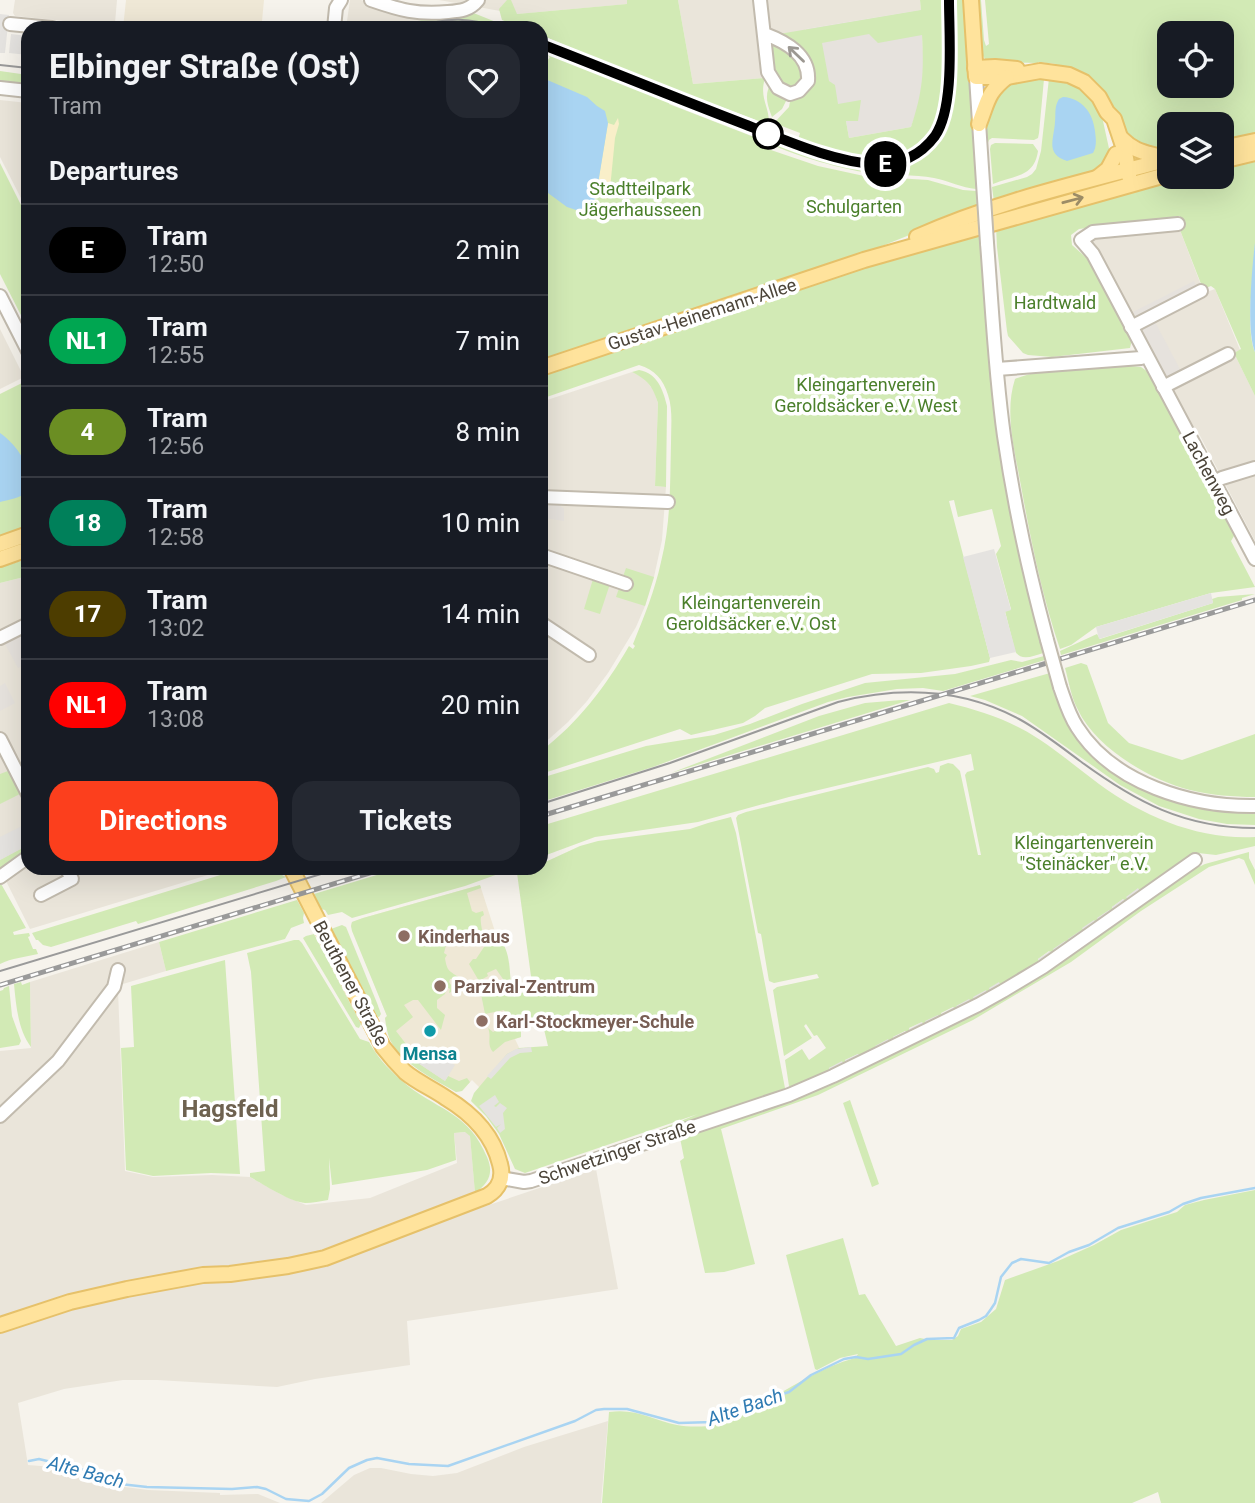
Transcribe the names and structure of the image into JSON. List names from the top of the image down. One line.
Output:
{"streets":{"main road":["Gustav-Heinemann-Allee","Beuthener Straße"],"street":["Lachenweg","Schwetzinger Straße"]},"crossings":[["Beuthener Straße","Schwetzinger Straße"]],"districts":["Hagsfeld"],"water":["Alte Bach"],"parks":["Stadtteilpark Jägerhausseen","Schulgarten","Hardtwald","Kleingartenverein Geroldsäcker e.V. West","Kleingartenverein Geroldsäcker e.V. Ost","Kleingartenverein \"Steinäcker\" e.V."],"places":["Kinderhaus","Parzival-Zentrum","Karl-Stockmeyer-Schule","Mensa"],"lines":["tram line E"],"page":{"on_map":"E","heading":[["Elbinger Straße (Ost)","Tram"],"Departures"],"list":[{"mark":"E","name":"Tram","note":"12:50","value":"2 min"},{"mark":"NL1","name":"Tram","note":"12:55","value":"7 min"},{"mark":"4","name":"Tram","note":"12:56","value":"8 min"},{"mark":"18","name":"Tram","note":"12:58","value":"10 min"},{"mark":"17","name":"Tram","note":"13:02","value":"14 min"},{"mark":"NL1","name":"Tram","note":"13:08","value":"20 min"}],"buttons":["Directions","Tickets"]}}
